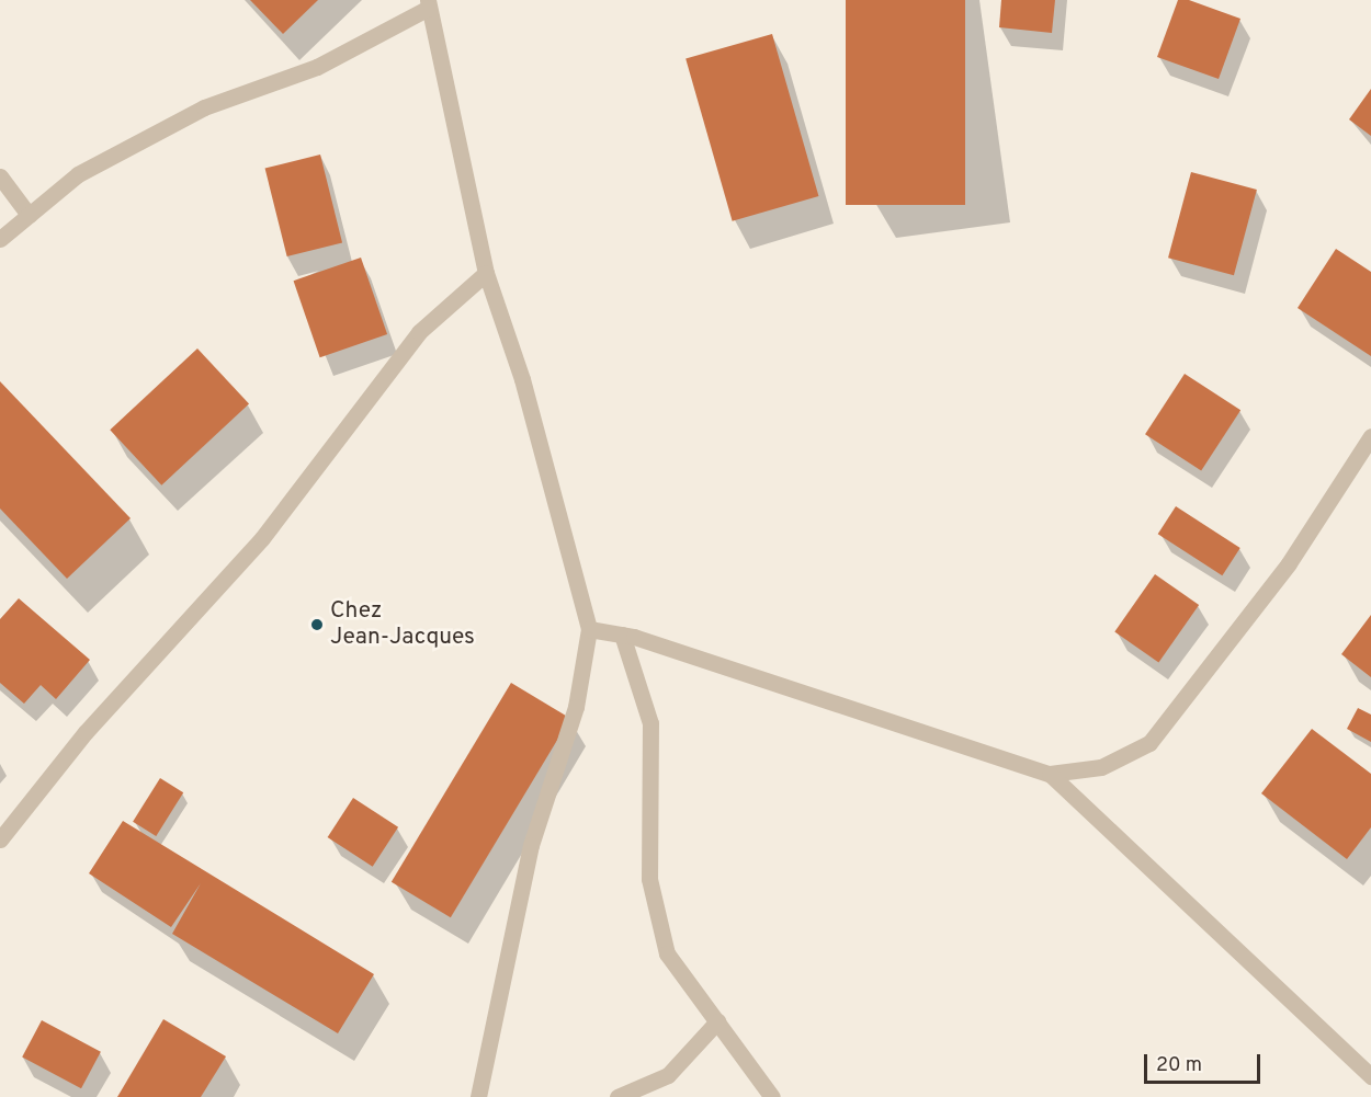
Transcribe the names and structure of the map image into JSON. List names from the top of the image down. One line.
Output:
{"places":["Chez Jean-Jacques"],"scale_bar":"20 m"}
